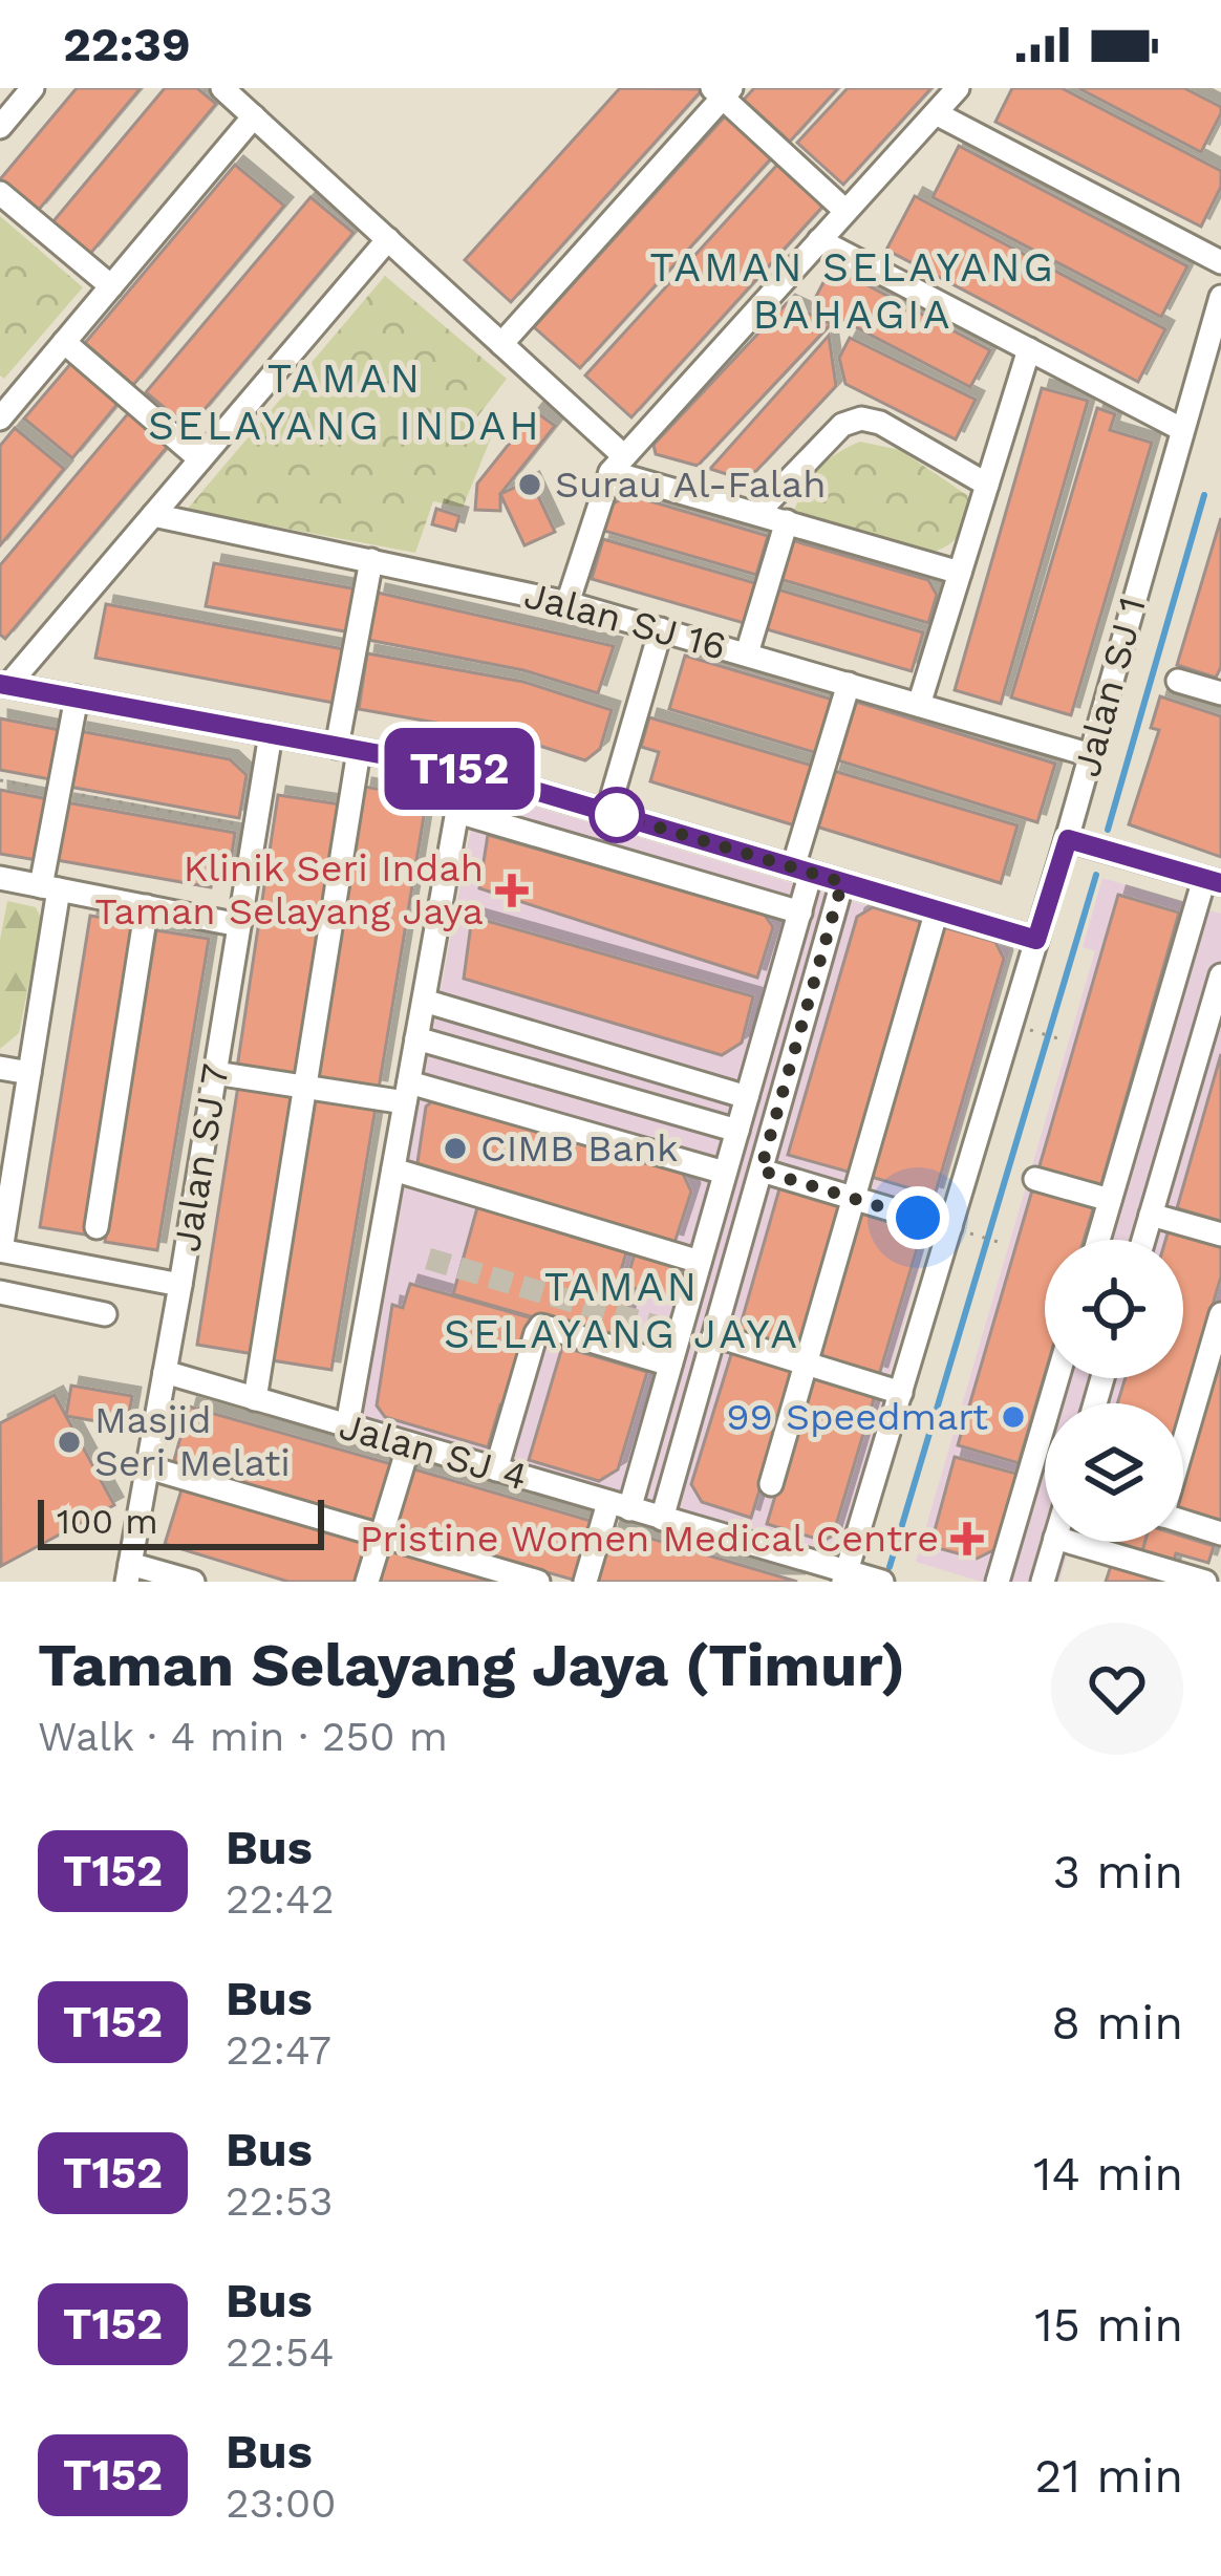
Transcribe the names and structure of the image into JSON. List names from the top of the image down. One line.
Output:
{"streets":{"street":["Jalan SJ 16","Jalan SJ 1","Jalan SJ 7","Jalan SJ 4"]},"crossings":[["Jalan SJ 16","Jalan SJ 1"],["Jalan SJ 1","Jalan SJ 4"],["Jalan SJ 7","Jalan SJ 4"]],"districts":["TAMAN SELAYANG BAHAGIA","TAMAN SELAYANG INDAH","TAMAN SELAYANG JAYA"],"places":{"other":["Surau Al-Falah","CIMB Bank","99 Speedmart","Masjid Seri Melati"],"health":["Klinik Seri Indah Taman Selayang Jaya","Pristine Women Medical Centre"]},"lines":["bus line T152"],"scale_bar":"100 m","page":{"status":"22:39","on_map":"T152","scale":"100 m","heading":["Taman Selayang Jaya (Timur)","Walk · 4 min · 250 m"],"list":[{"mark":"T152","name":"Bus","note":"22:42","value":"3 min"},{"mark":"T152","name":"Bus","note":"22:47","value":"8 min"},{"mark":"T152","name":"Bus","note":"22:53","value":"14 min"},{"mark":"T152","name":"Bus","note":"22:54","value":"15 min"},{"mark":"T152","name":"Bus","note":"23:00","value":"21 min"}]}}
